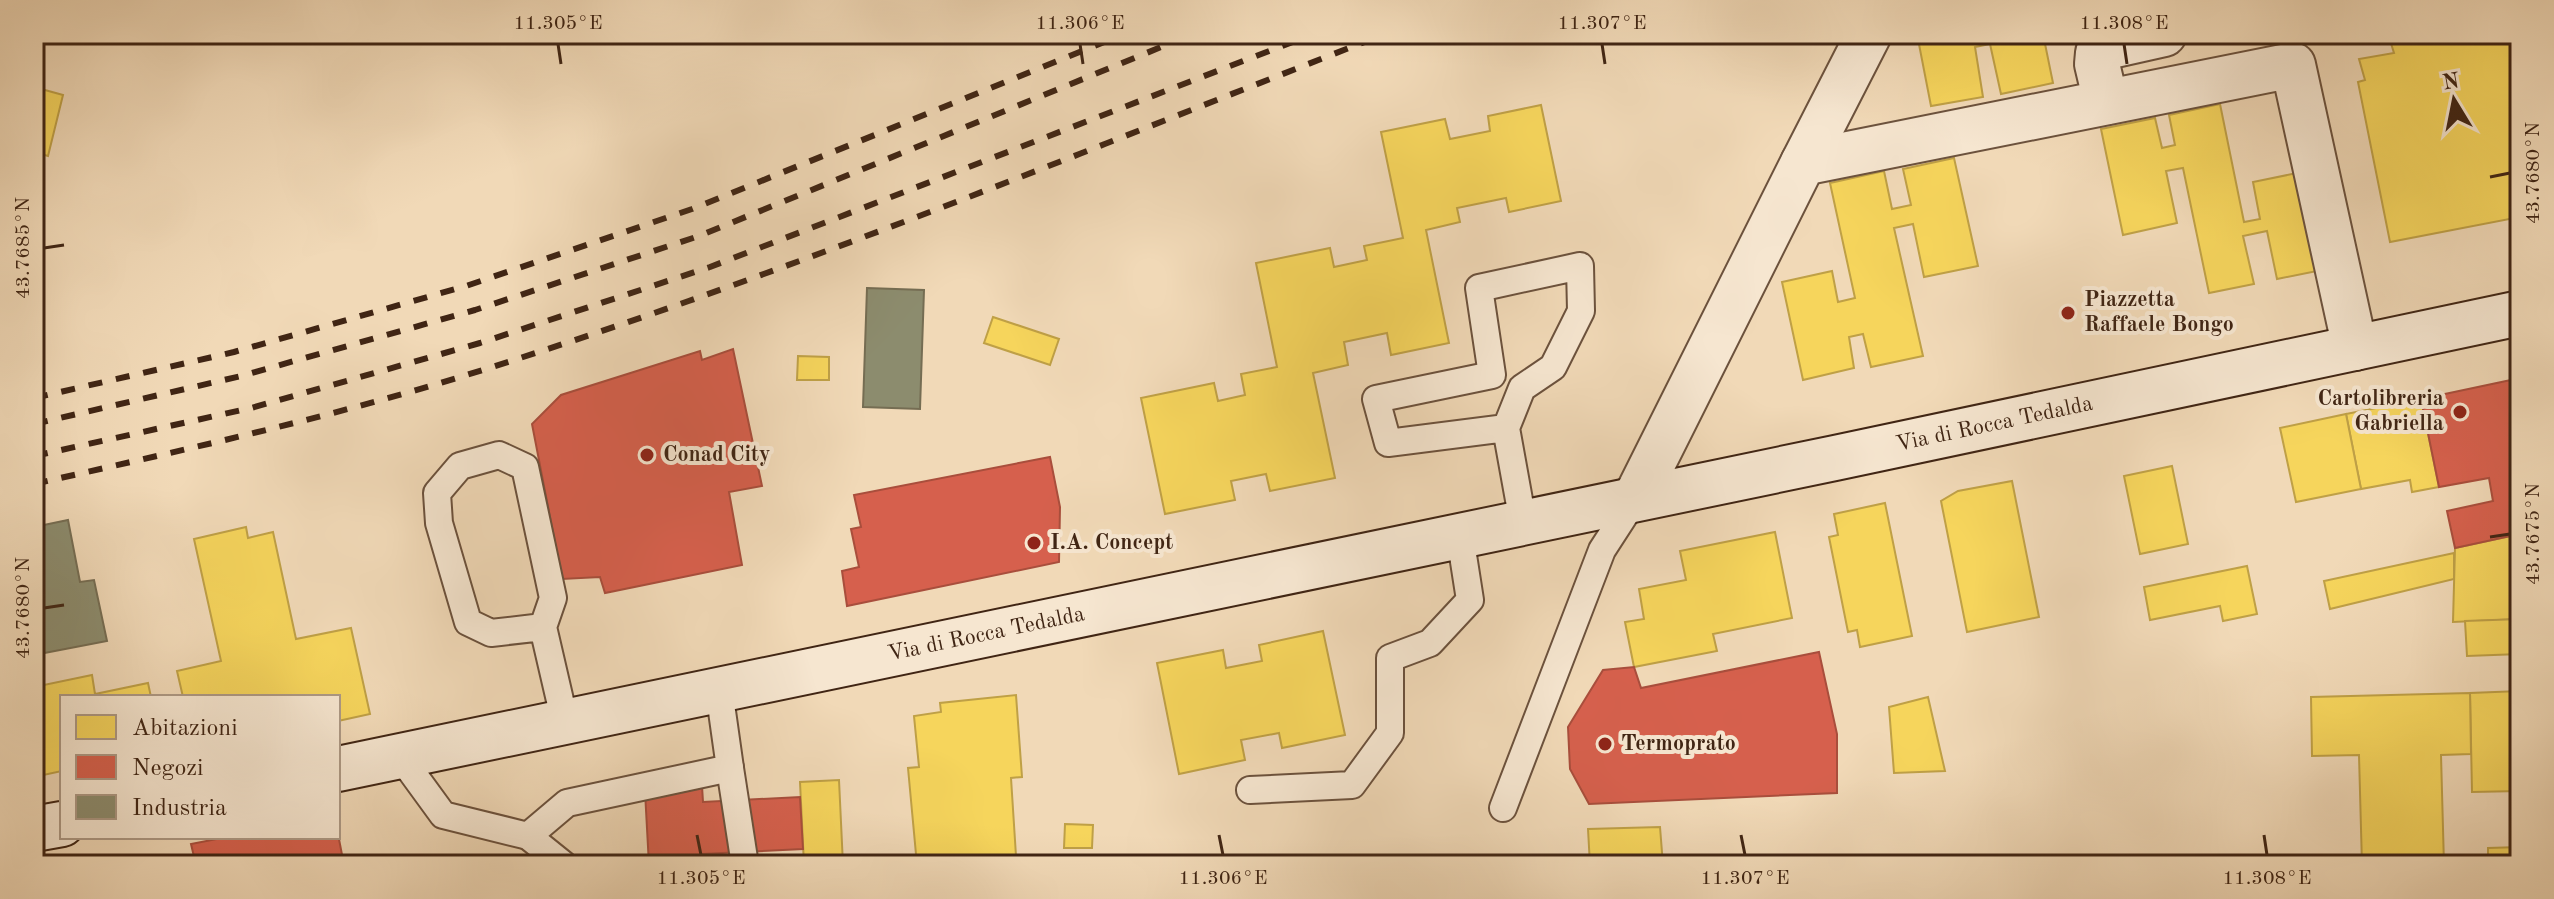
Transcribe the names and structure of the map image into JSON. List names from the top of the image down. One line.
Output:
{"streets":{"street":["Via di Rocca Tedalda"]},"places":["Piazzetta Raffaele Bongo","Cartolibreria Gabriella","Conad City","I.A. Concept","Termoprato"],"legend":["Abitazioni","Negozi","Industria"],"north":"top","coordinates":["11.305°E","11.306°E","11.307°E","11.308°E","43.7680°N","43.7685°N","43.7675°N"]}
